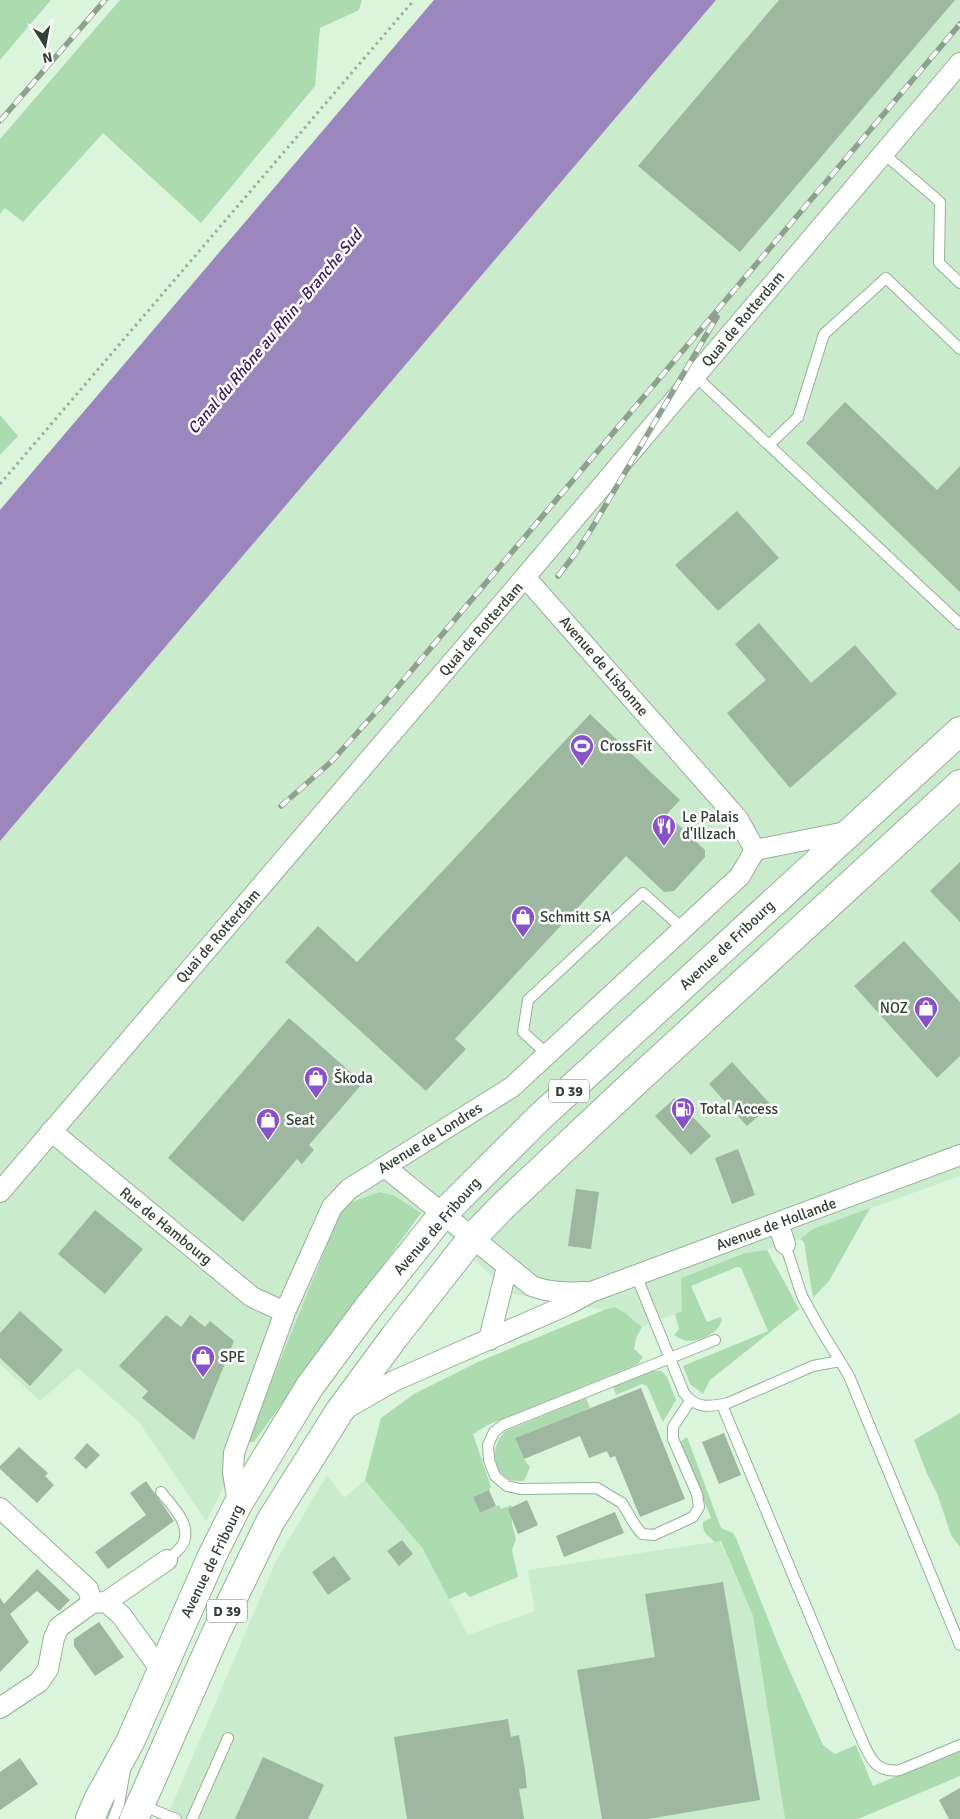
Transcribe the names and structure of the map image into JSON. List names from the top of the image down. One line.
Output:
{"streets":{"main road":["Avenue de Fribourg","D 39"],"street":["Quai de Rotterdam","Avenue de Lisbonne","Avenue de Londres","Avenue de Hollande","Rue de Hambourg"]},"crossings":[["Quai de Rotterdam","Avenue de Lisbonne"],["Quai de Rotterdam","Rue de Hambourg"],["Avenue de Lisbonne","Avenue de Londres"],["Avenue de Fribourg","Avenue de Londres"],["Avenue de Fribourg","Avenue de Hollande"],["D 39","Avenue de Hollande"],["Avenue de Londres","Avenue de Hollande"],["Avenue de Londres","Rue de Hambourg"]],"water":["Canal du Rhône au Rhin - Branche Sud"],"places":{"sports":["CrossFit"],"restaurant":["Le Palais d'Illzach"],"shop":["Schmitt SA","NOZ","Škoda","Seat","SPE"],"fuel station":["Total Access"]},"north":"bottom"}
